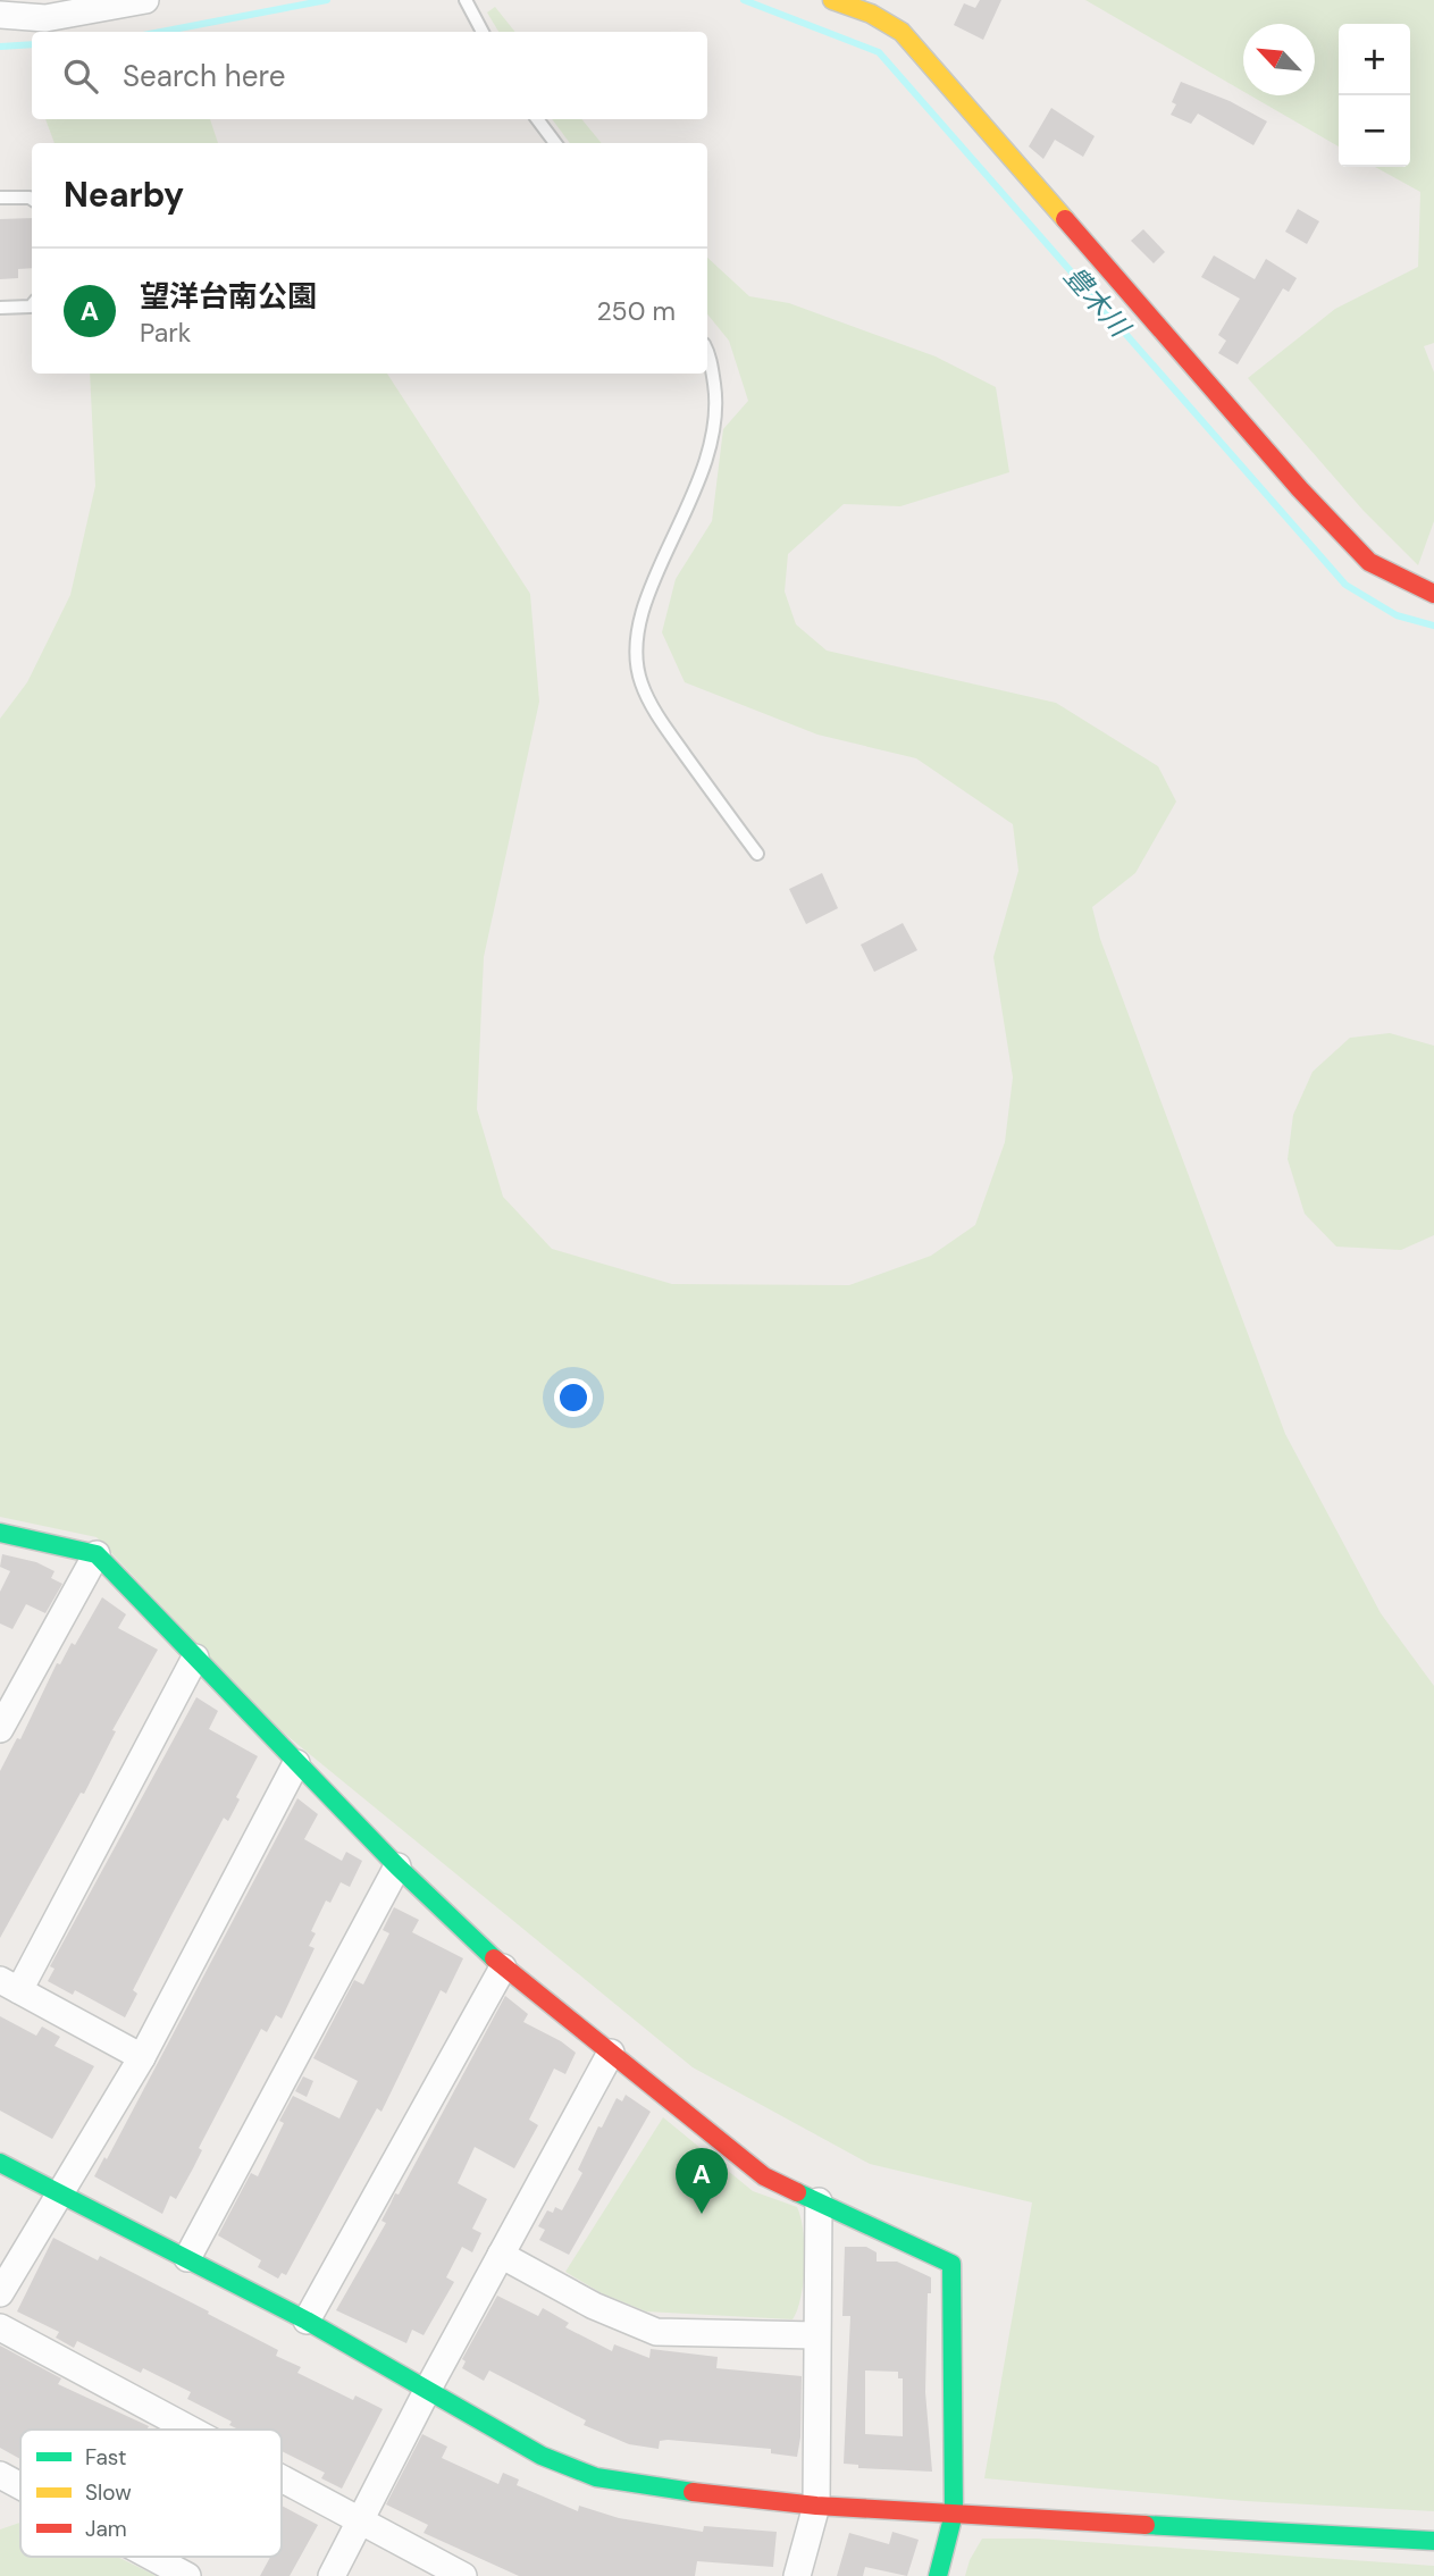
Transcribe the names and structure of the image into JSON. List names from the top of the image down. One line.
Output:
{"water":["豊木川"],"legend":["Fast","Slow","Jam"],"north":"top left","page":{"map_buttons":["+","−"],"search":"Search here","heading":"Nearby","list":[{"mark":"A","name":"望洋台南公園","note":"Park","value":"250 m"}],"pins":"A"}}
